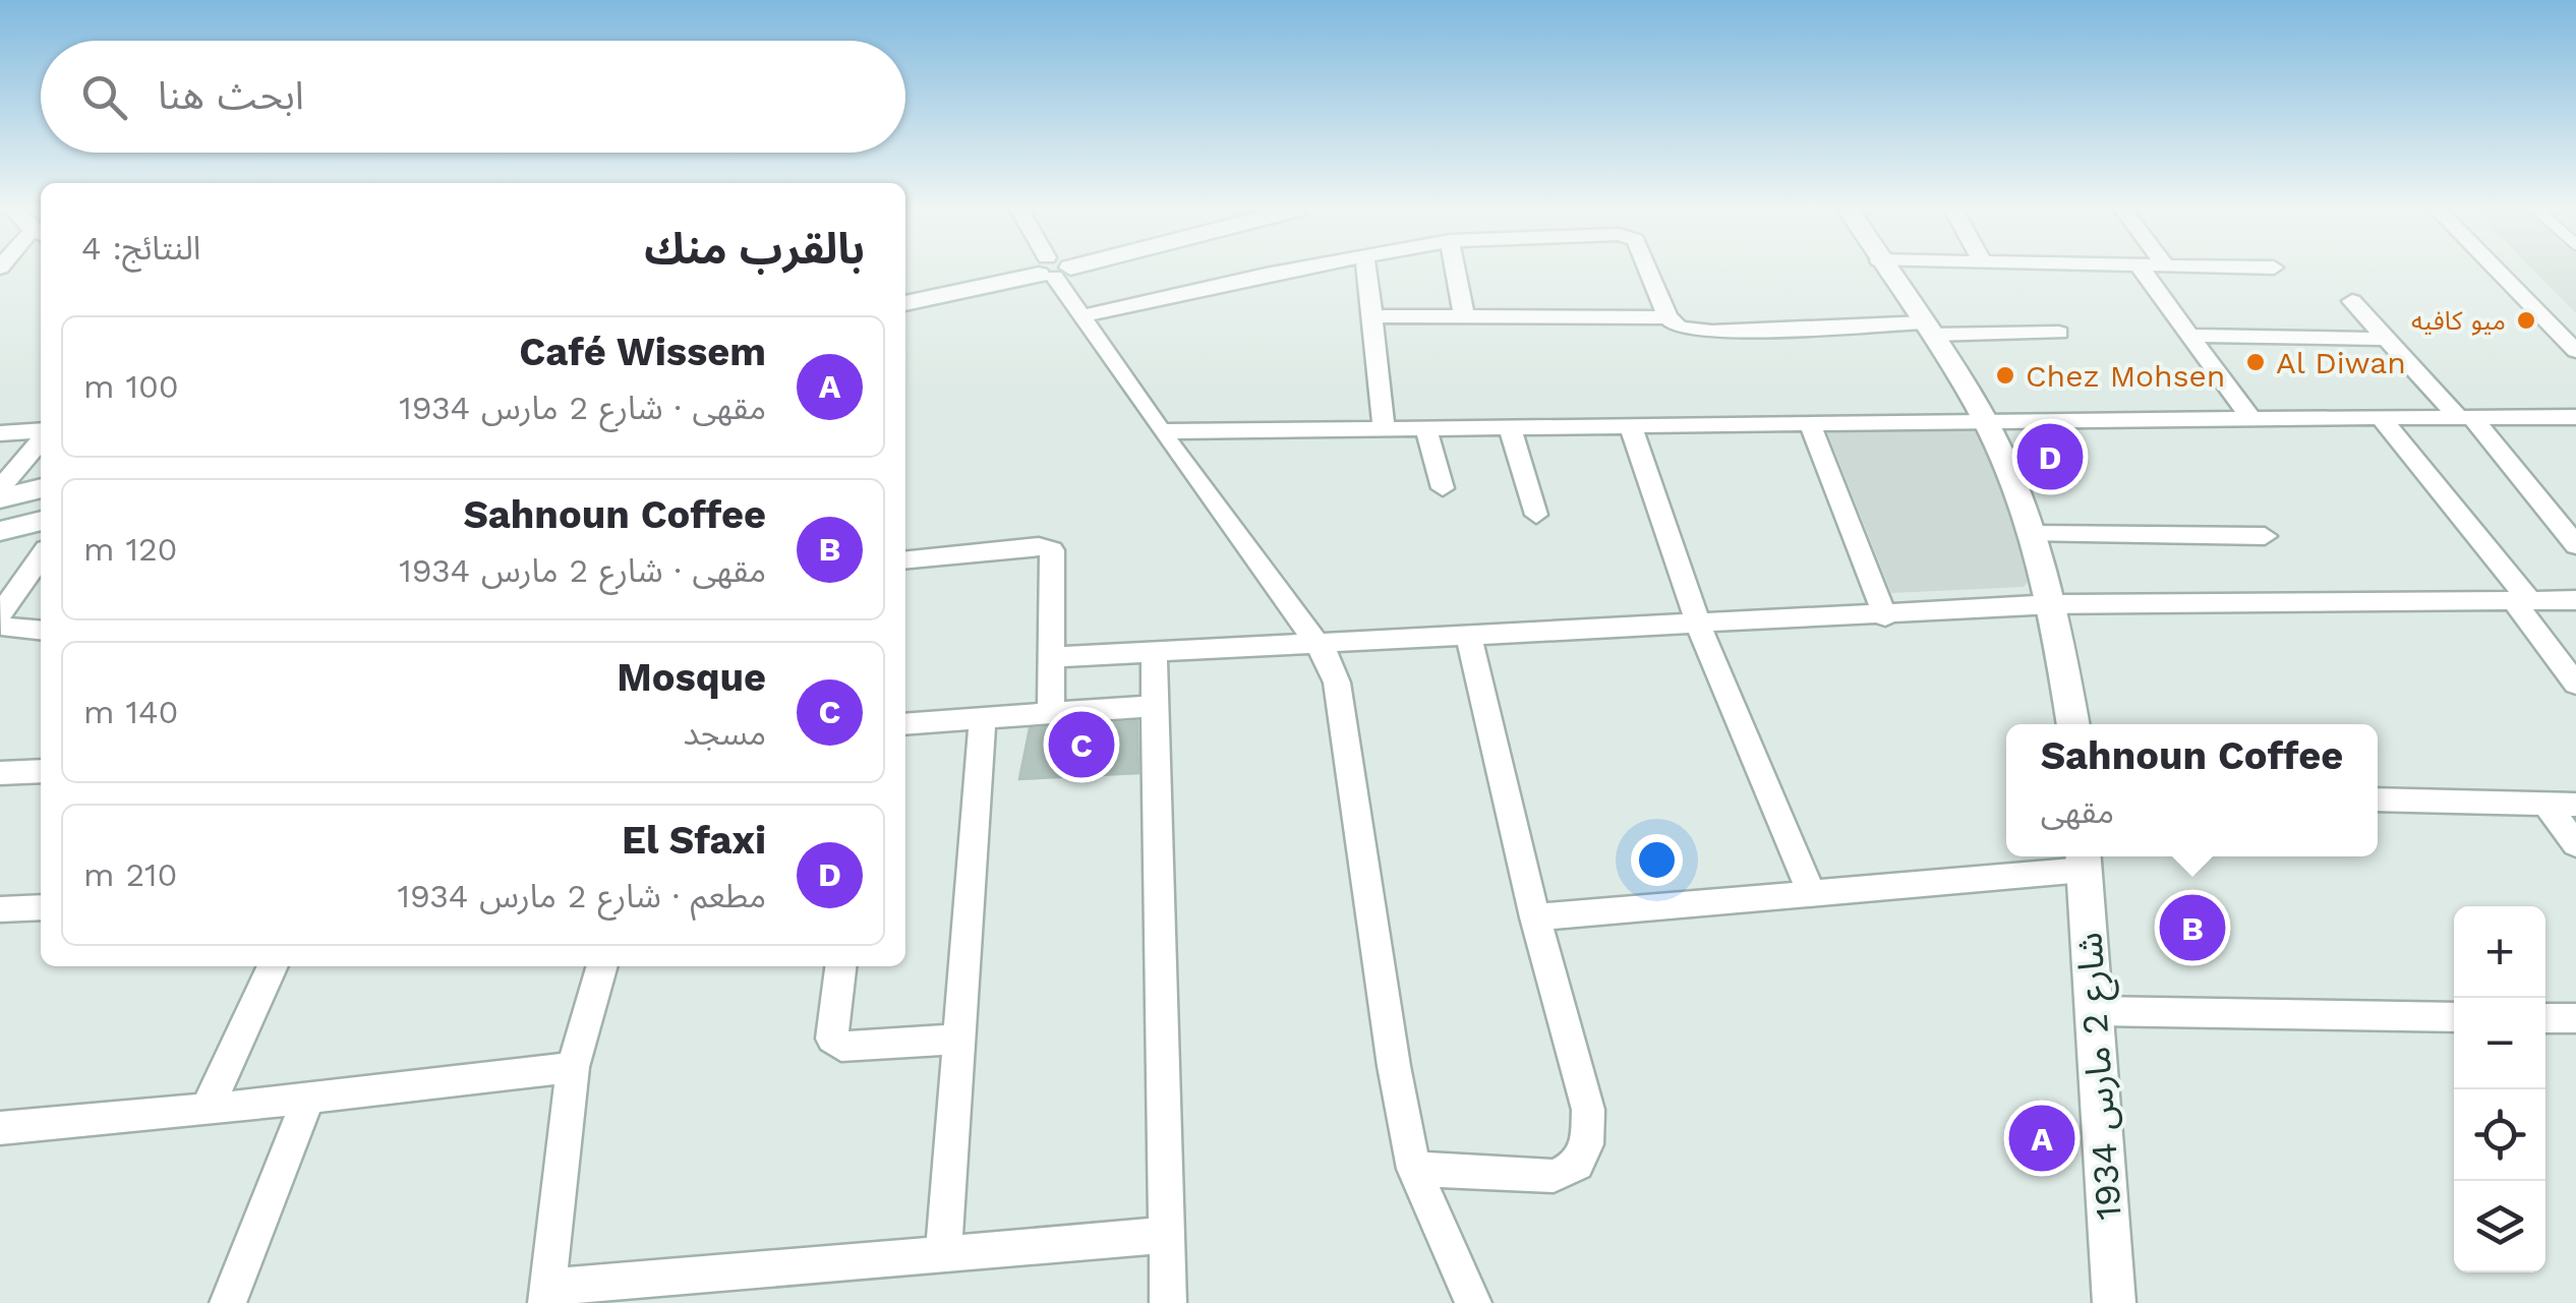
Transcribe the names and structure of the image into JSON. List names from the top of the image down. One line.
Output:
{"streets":{"street":["شارع 2 مارس 1934"]},"places":["ميو كافيه","Al Diwan","Chez Mohsen"],"page":{"search":"ابحث هنا","heading":["بالقرب منك","النتائج: 4"],"list":[{"mark":"A","name":"Café Wissem","note":"مقهى · شارع 2 مارس 1934","value":"100 m"},{"mark":"B","name":"Sahnoun Coffee","note":"مقهى · شارع 2 مارس 1934","value":"120 m"},{"mark":"C","name":"Mosque","note":"مسجد","value":"140 m"},{"mark":"D","name":"El Sfaxi","note":"مطعم · شارع 2 مارس 1934","value":"210 m"}],"pins":["D","C","B","A"],"popup":["Sahnoun Coffee","مقهى"],"map_buttons":["+","−"]}}
